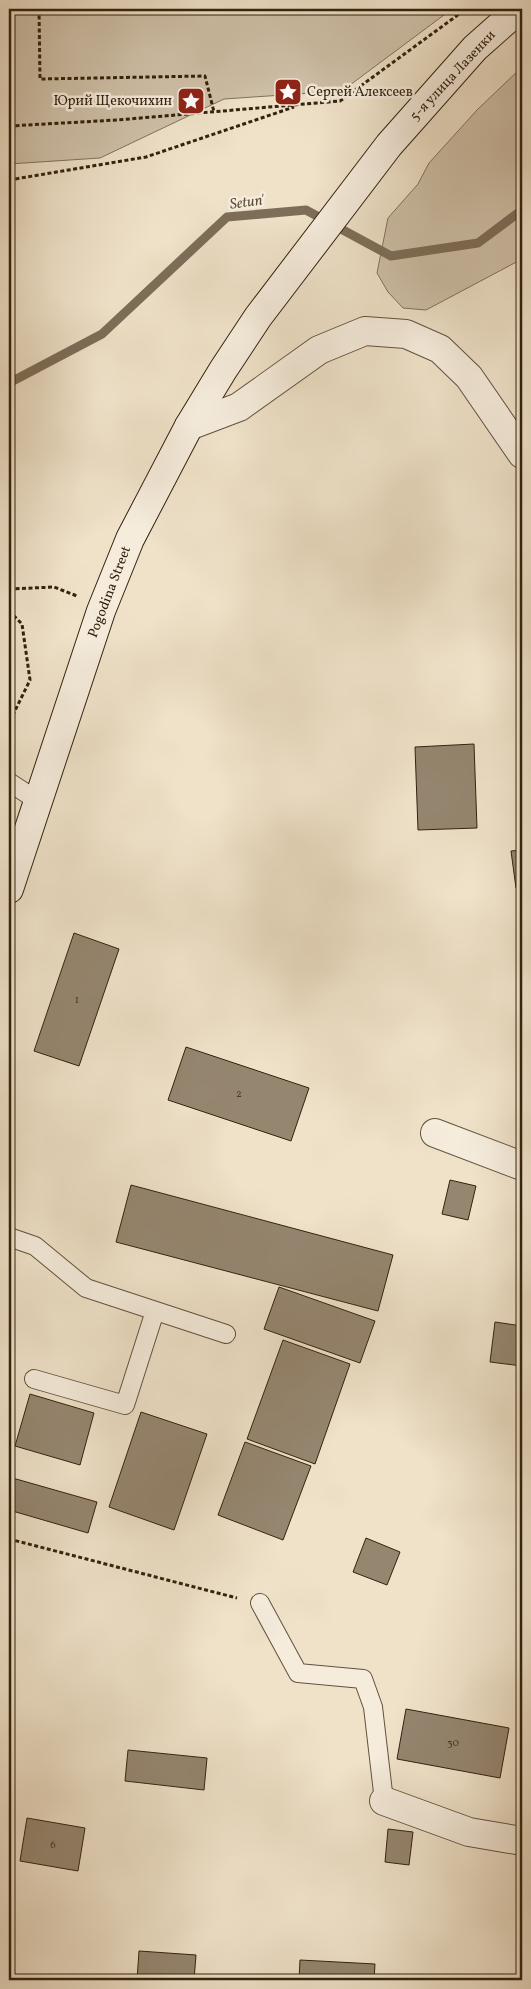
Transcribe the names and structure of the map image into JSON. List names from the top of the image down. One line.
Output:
{"streets":{"main road":["5-я улица Лазенки","Pogodina Street"]},"crossings":[["5-я улица Лазенки","Pogodina Street"]],"water":["Setun'"],"places":{"place":["Сергей Алексеев","Юрий Щекочихин"]},"house_numbers":["1","2","30","6"]}
